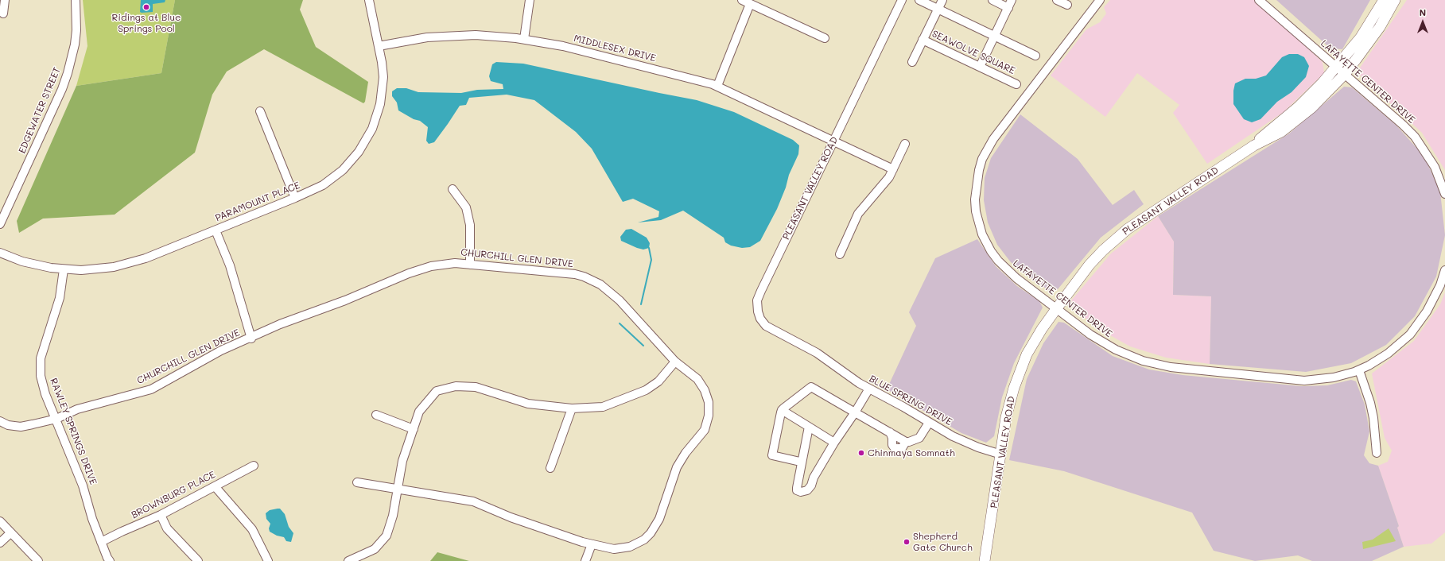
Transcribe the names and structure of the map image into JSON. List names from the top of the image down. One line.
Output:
{"streets":{"main road":["PLEASANT VALLEY ROAD"],"street":["MIDDLESEX DRIVE","SEAWOLVE SQUARE","LAFAYETTE CENTER DRIVE","EDGEWATER STREET","PARAMOUNT PLACE","CHURCHILL GLEN DRIVE","BLUE SPRING DRIVE","RAWLEY SPRINGS DRIVE","BROWNBURG PLACE"]},"crossings":[["MIDDLESEX DRIVE","PLEASANT VALLEY ROAD"],["MIDDLESEX DRIVE","PARAMOUNT PLACE"],["LAFAYETTE CENTER DRIVE","PLEASANT VALLEY ROAD"],["PLEASANT VALLEY ROAD","BLUE SPRING DRIVE"],["PARAMOUNT PLACE","RAWLEY SPRINGS DRIVE"],["CHURCHILL GLEN DRIVE","RAWLEY SPRINGS DRIVE"],["RAWLEY SPRINGS DRIVE","BROWNBURG PLACE"]],"places":["Ridings at Blue Springs Pool","Chinmaya Somnath","Shepherd Gate Church"],"north":"top"}
